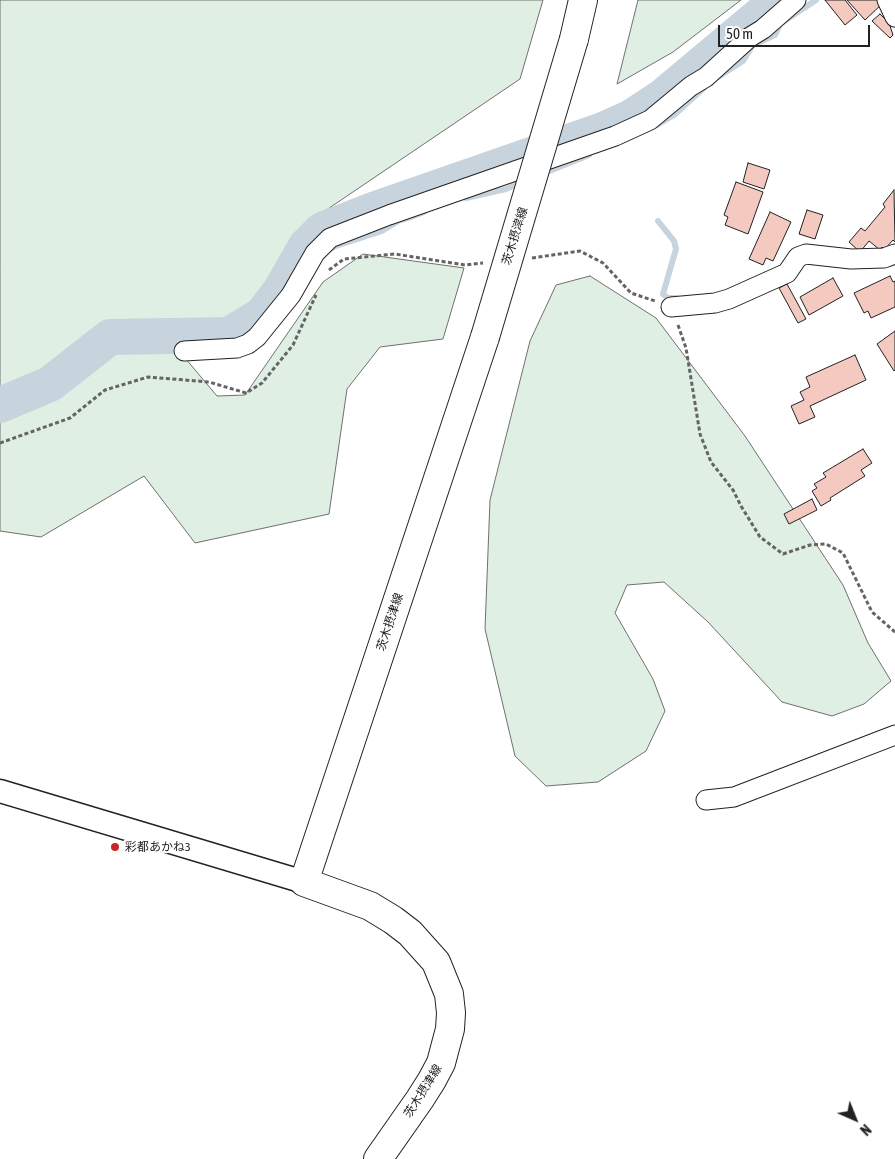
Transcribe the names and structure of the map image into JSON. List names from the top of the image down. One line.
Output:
{"streets":{"main road":["茨木摂津線"]},"places":["彩都あかね3"],"scale_bar":"50 m","north":"bottom right"}
